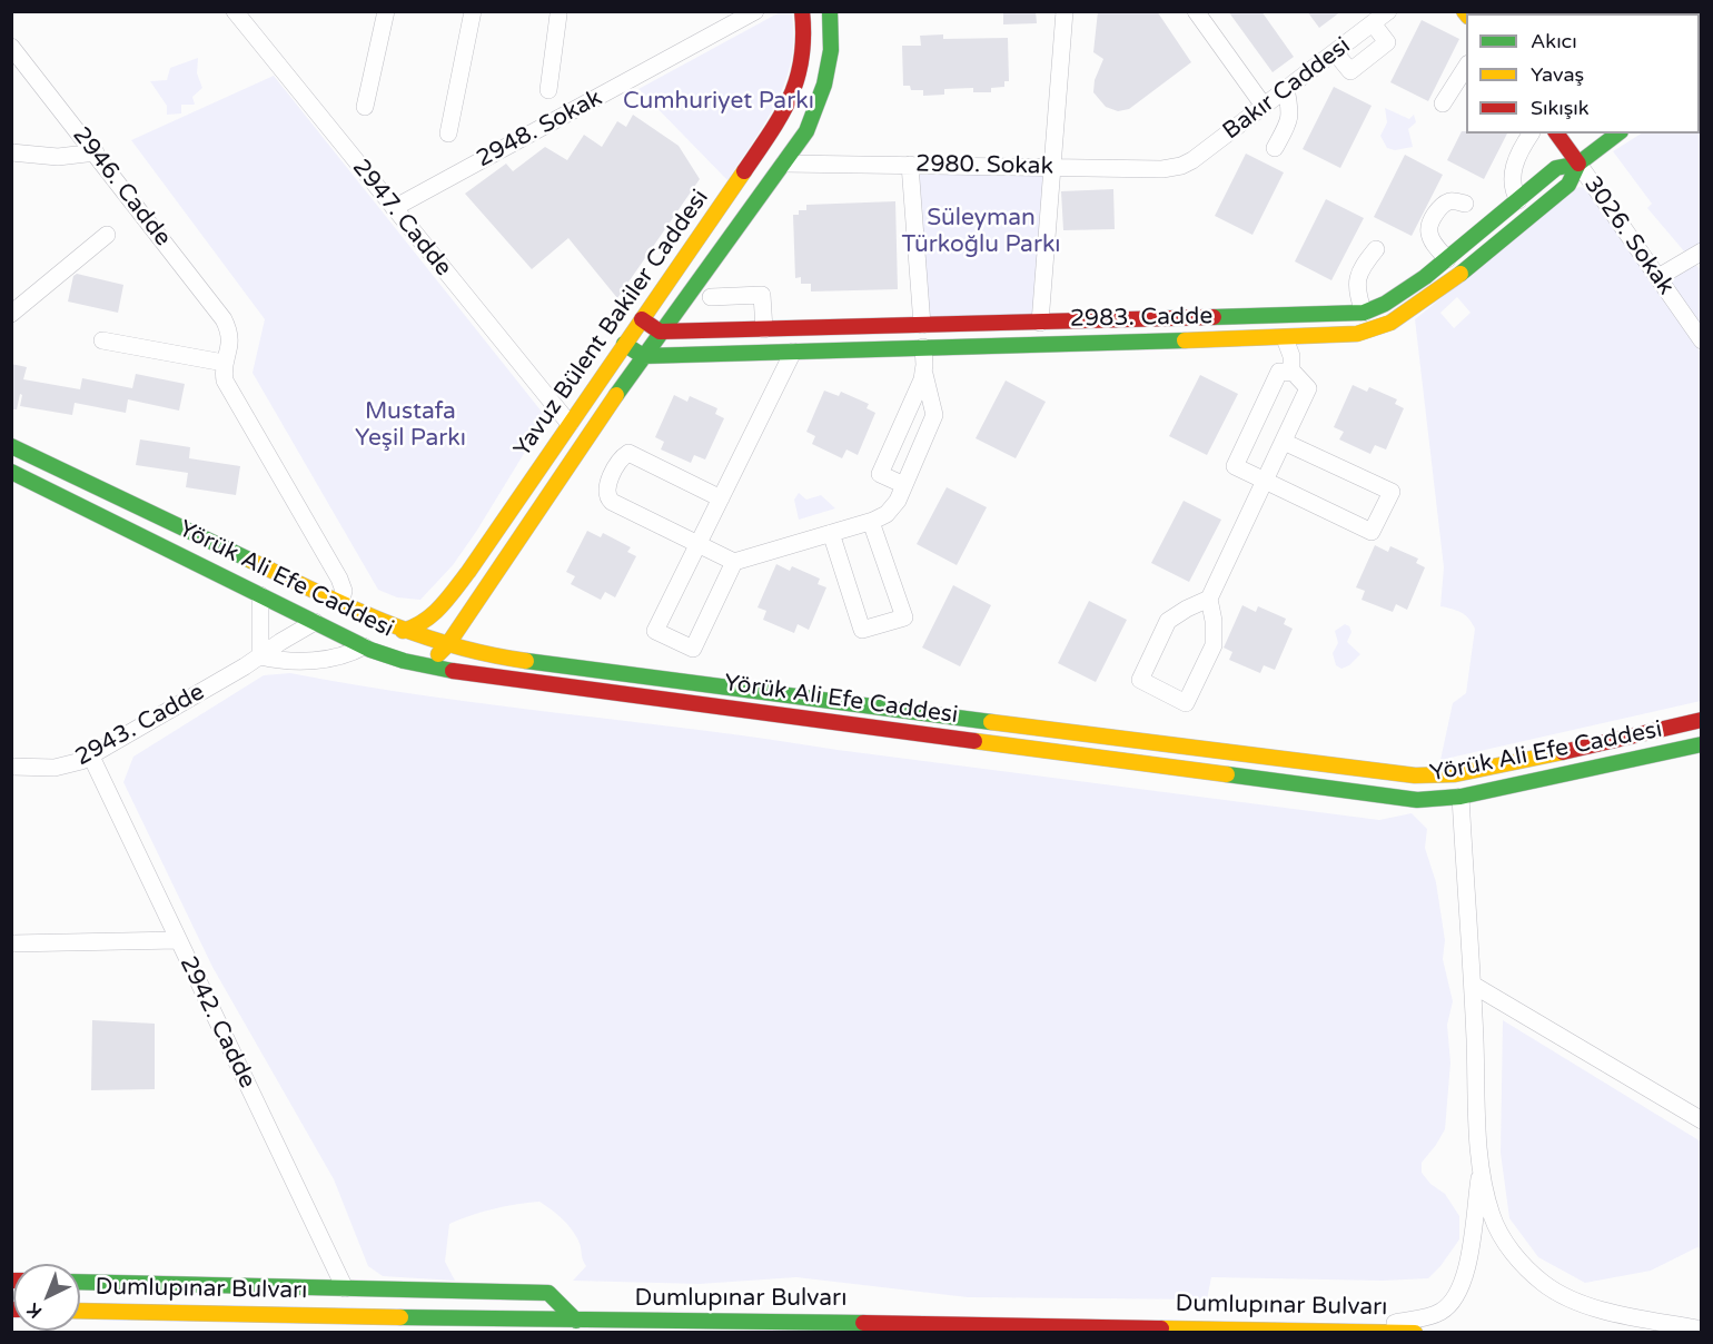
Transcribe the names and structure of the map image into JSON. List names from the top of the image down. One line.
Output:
{"streets":{"main road":["2983. Cadde","Yavuz Bülent Bakiler Caddesi","Yörük Ali Efe Caddesi","Dumlupınar Bulvarı"],"street":["Bakır Caddesi","2948. Sokak","2980. Sokak","2946. Cadde","2947. Cadde","3026. Sokak","2943. Cadde","2942. Cadde"]},"crossings":[["Bakır Caddesi","2980. Sokak"],["2948. Sokak","2947. Cadde"],["2980. Sokak","Yavuz Bülent Bakiler Caddesi"],["2947. Cadde","Yavuz Bülent Bakiler Caddesi"],["3026. Sokak","2983. Cadde"],["2983. Cadde","Yavuz Bülent Bakiler Caddesi"],["Yavuz Bülent Bakiler Caddesi","Yörük Ali Efe Caddesi"],["Yörük Ali Efe Caddesi","2943. Cadde"],["2943. Cadde","2942. Cadde"]],"parks":["Cumhuriyet Parkı","Süleyman Türkoğlu Parkı","Mustafa Yeşil Parkı"],"legend":["Akıcı","Yavaş","Sıkışık"],"north":"bottom left"}
